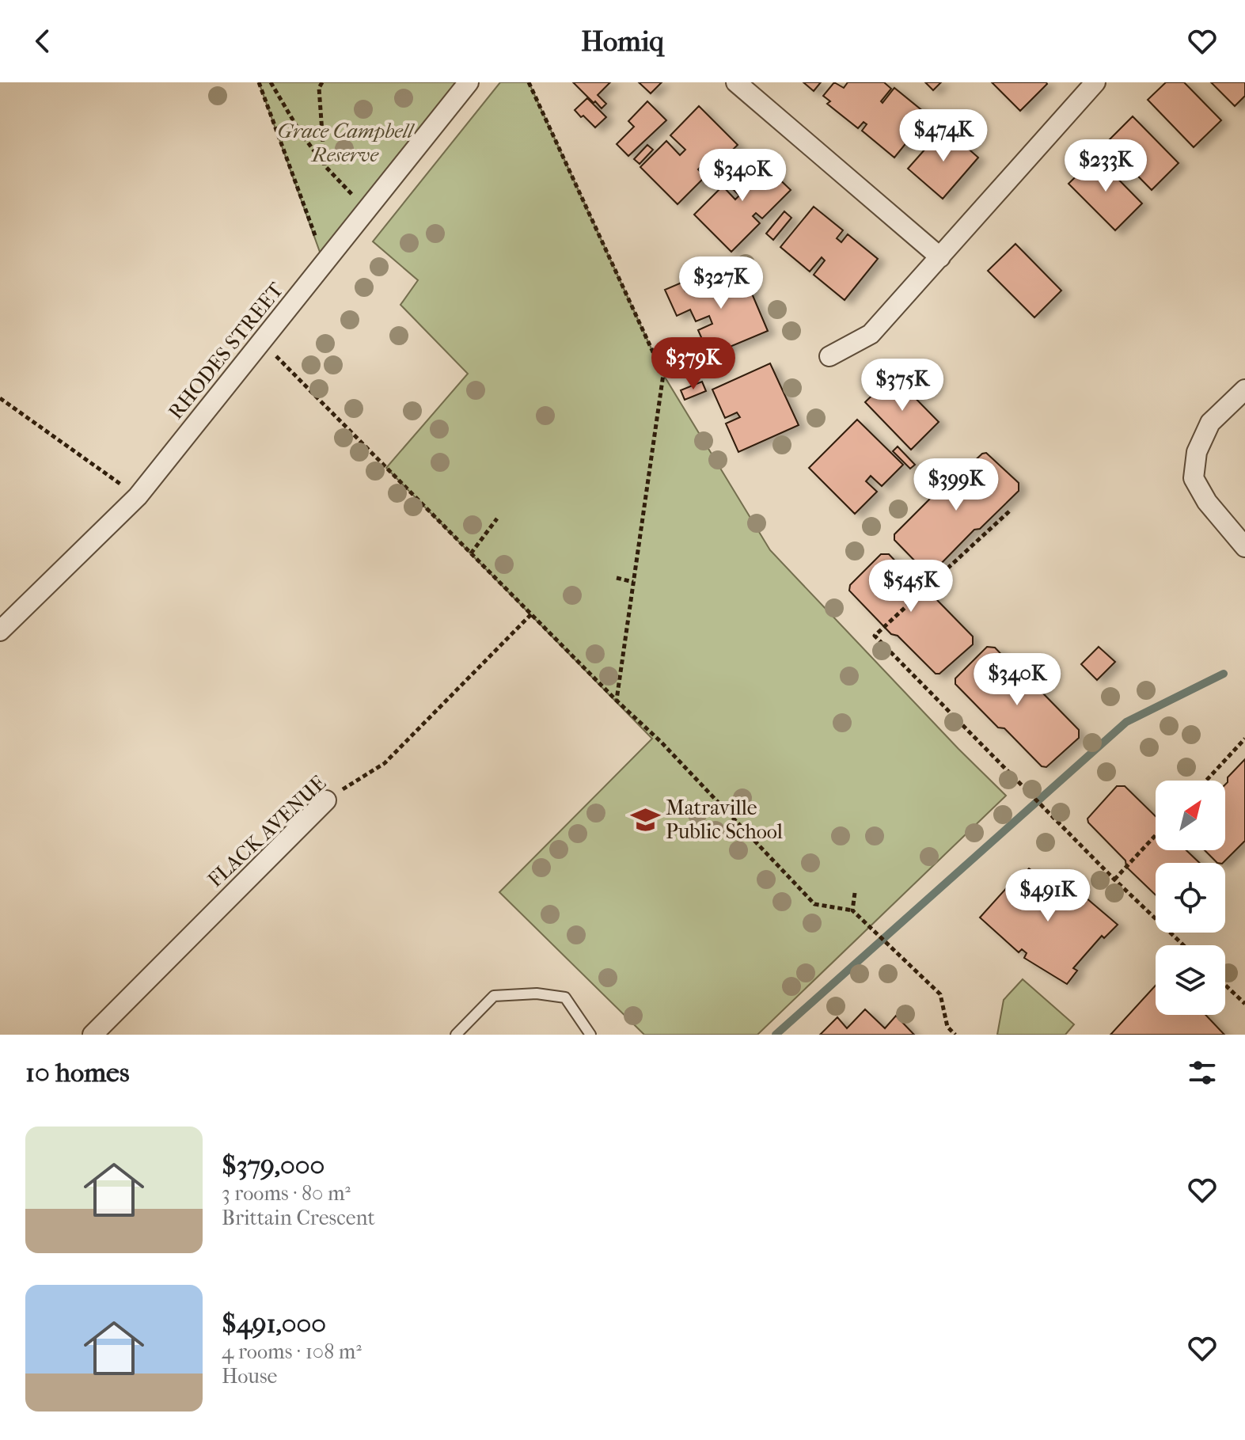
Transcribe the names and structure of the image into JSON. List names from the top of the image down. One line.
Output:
{"streets":{"street":["RHODES STREET","FLACK AVENUE"]},"parks":["Grace Campbell Reserve"],"places":{"school or university":["Matraville Public School"]},"north":"top right","page":{"header":"Homiq","price":["$474K","$233K","$340K","$327K","$379K","$375K","$399K","$545K","$340K","$491K"],"heading":"10 homes","list":[{"name":"$379,000","note":"3 rooms · 80 m² · Brittain Crescent"},{"name":"$491,000","note":"4 rooms · 108 m² · House"}]}}
